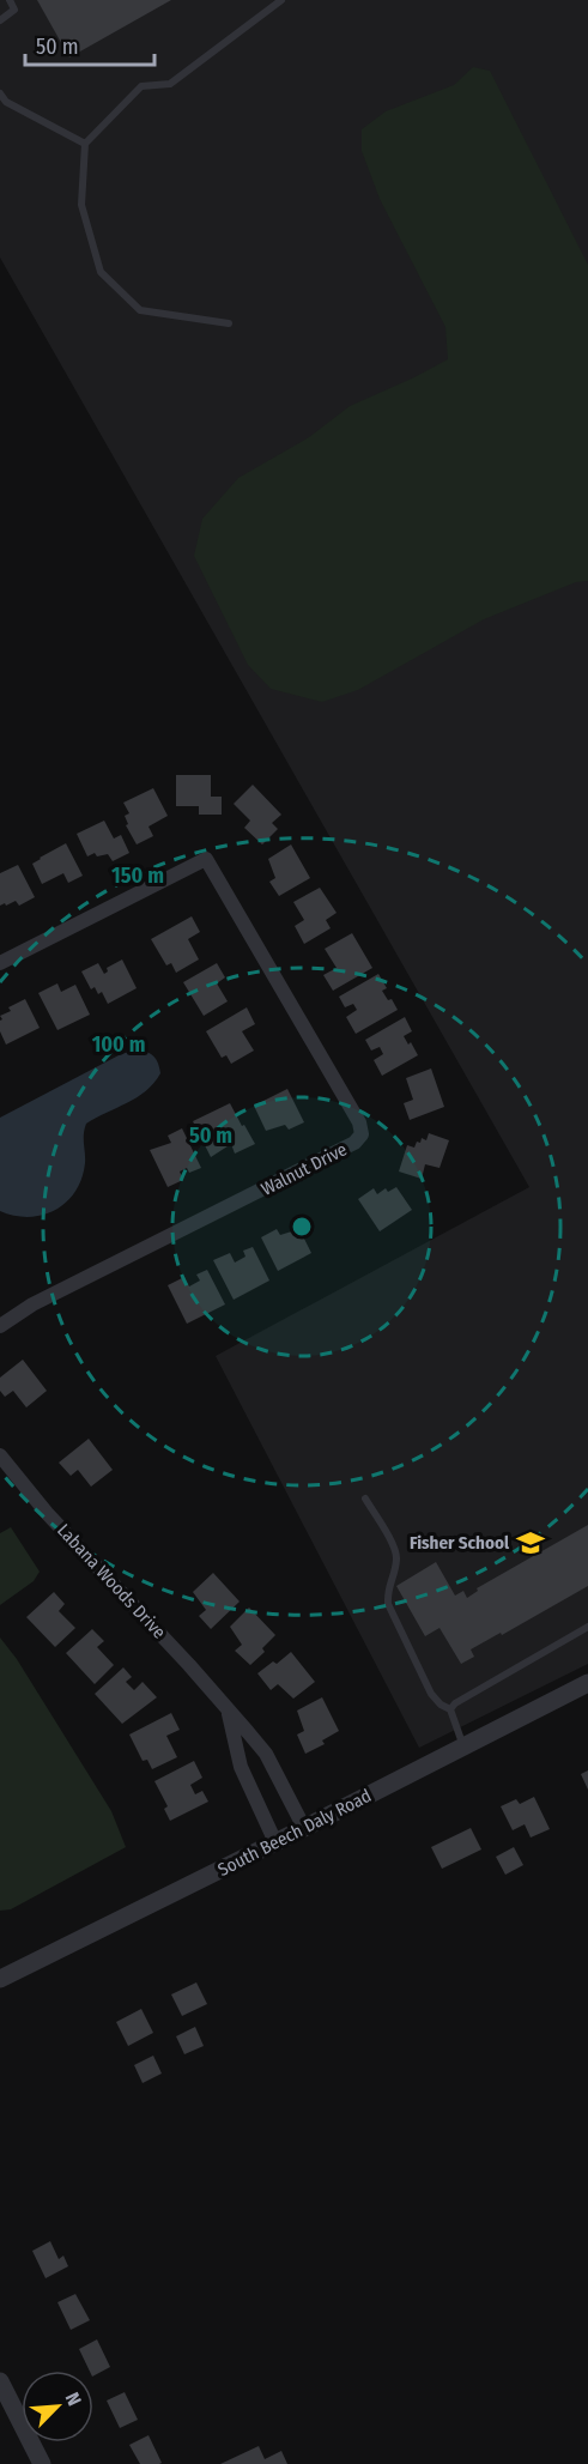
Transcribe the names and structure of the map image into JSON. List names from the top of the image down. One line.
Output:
{"streets":{"street":["Walnut Drive","Labana Woods Drive","South Beech Daly Road"]},"crossings":[["Labana Woods Drive","South Beech Daly Road"]],"places":{"school or university":["Fisher School"]},"scale_bar":"50 m","north":"top right","rings":["150 m","100 m","50 m"]}
